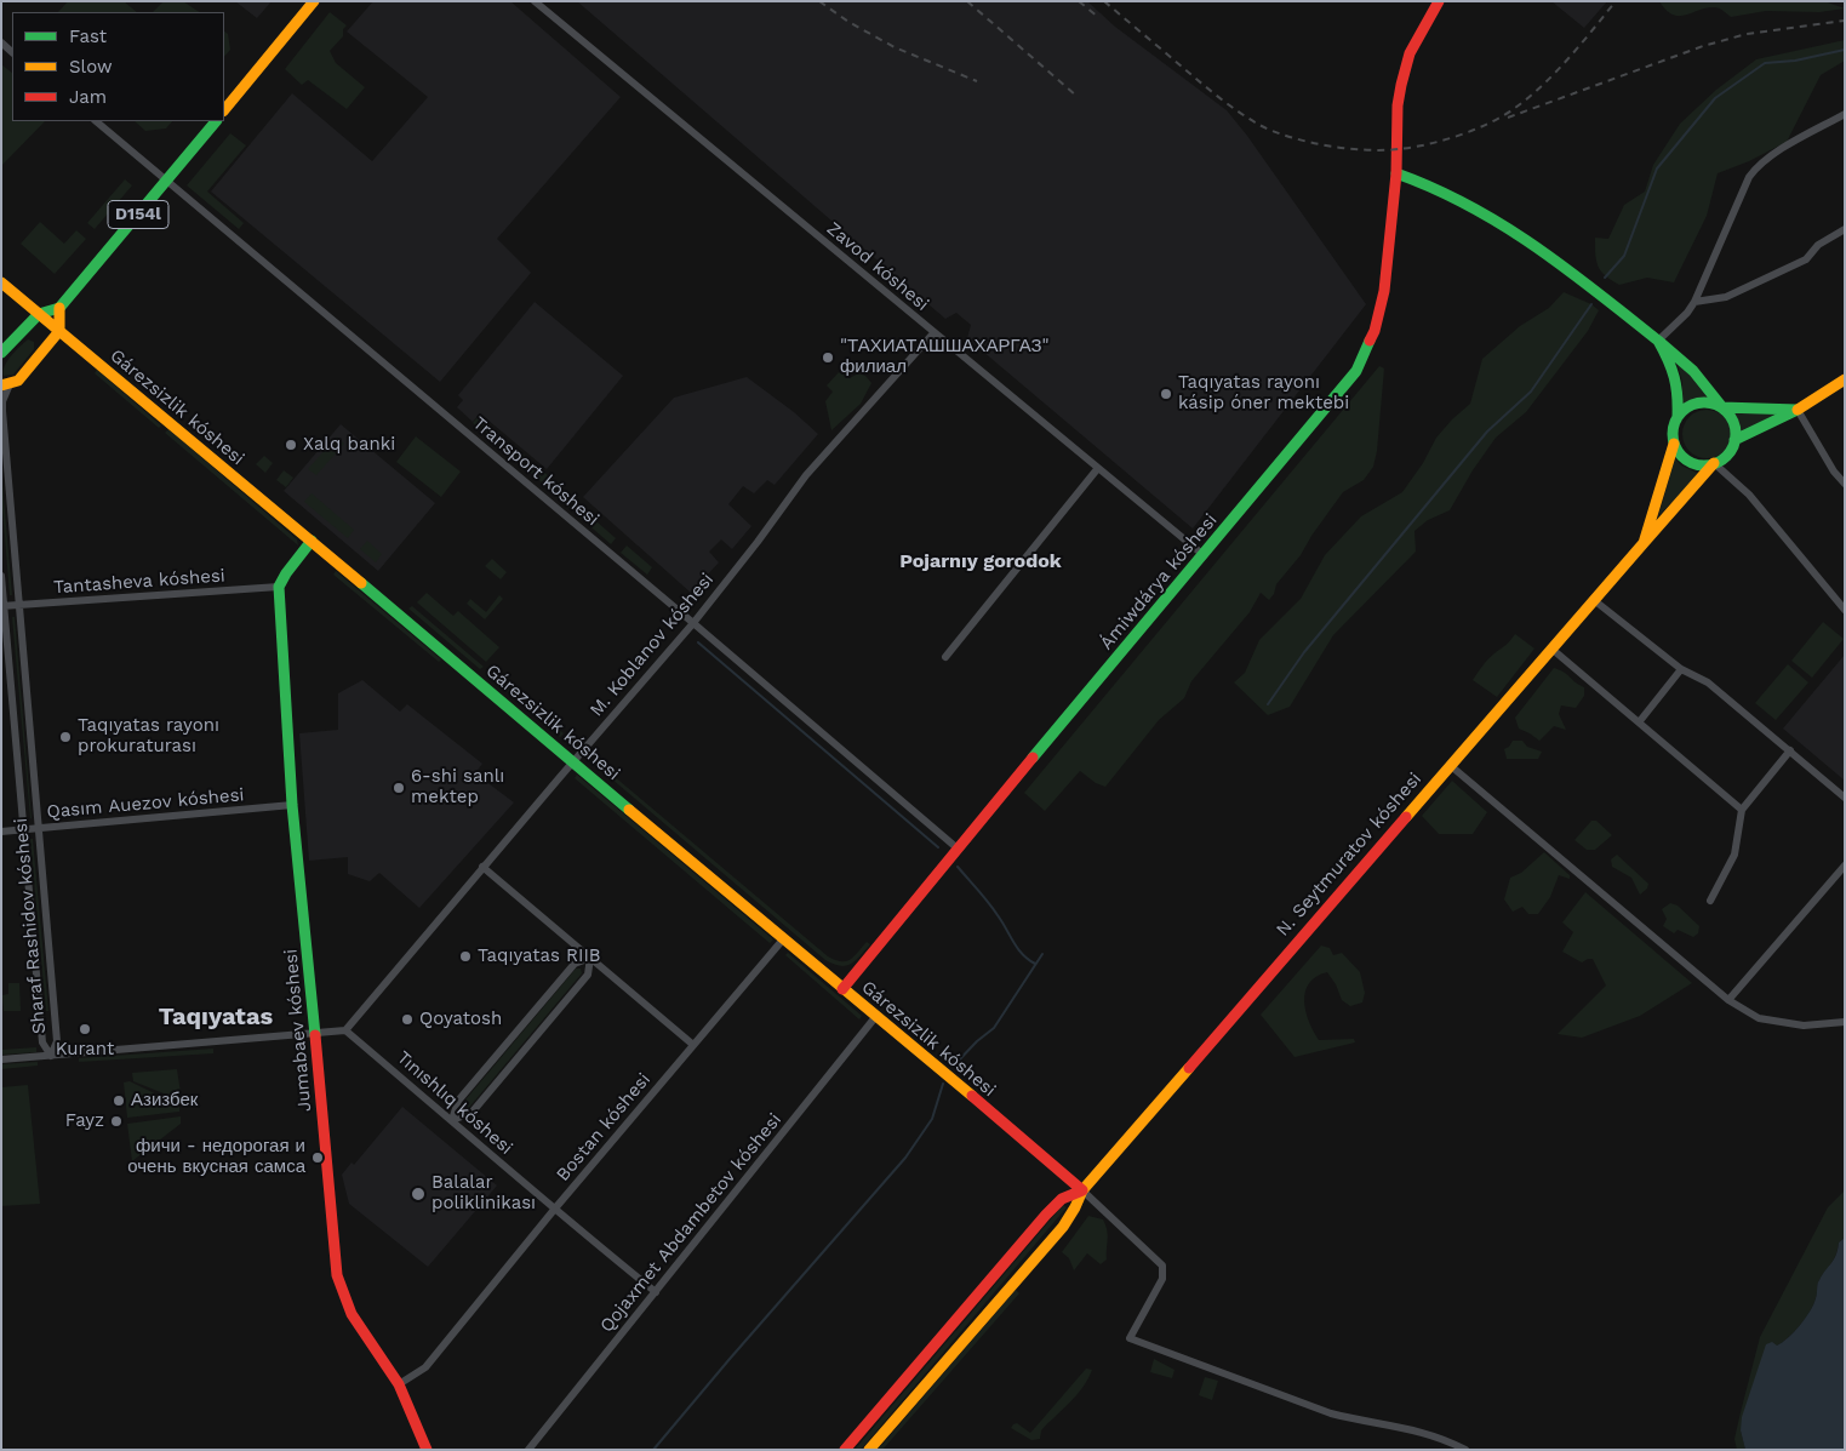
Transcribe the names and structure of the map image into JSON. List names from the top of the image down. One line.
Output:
{"streets":{"street":["D154l","Zavod kóshesi","Gárezsizlik kóshesi","Transport kóshesi","Tantasheva kóshesi","Ámiwdárya kóshesi","M. Koblanov kóshesi","Qasım Auezov kóshesi","N. Seytmuratov kóshesi","Sharaf Rashidov kóshesi","Jumabaev kóshesi","Tınıshlıq kóshesi","Bostan kóshesi","Qojaxmet Abdambetov kóshesi"]},"crossings":[["D154l","Transport kóshesi"],["Zavod kóshesi","Ámiwdárya kóshesi"],["Zavod kóshesi","M. Koblanov kóshesi"],["Gárezsizlik kóshesi","Ámiwdárya kóshesi"],["Gárezsizlik kóshesi","M. Koblanov kóshesi"],["Gárezsizlik kóshesi","N. Seytmuratov kóshesi"],["Gárezsizlik kóshesi","Bostan kóshesi"],["Gárezsizlik kóshesi","Qojaxmet Abdambetov kóshesi"],["Transport kóshesi","Ámiwdárya kóshesi"],["Transport kóshesi","M. Koblanov kóshesi"],["Tantasheva kóshesi","Sharaf Rashidov kóshesi"],["Tantasheva kóshesi","Jumabaev kóshesi"],["M. Koblanov kóshesi","Tınıshlıq kóshesi"],["Qasım Auezov kóshesi","Sharaf Rashidov kóshesi"],["Qasım Auezov kóshesi","Jumabaev kóshesi"],["Jumabaev kóshesi","Bostan kóshesi"],["Tınıshlıq kóshesi","Bostan kóshesi"],["Tınıshlıq kóshesi","Qojaxmet Abdambetov kóshesi"]],"districts":["Pojarnıy gorodok","Taqıyatas"],"places":["\"ТАХИАТАШШАХАРГАЗ\" филиал","Taqıyatas rayonı kásip óner mektebi","Xalq banki","Taqıyatas rayonı prokuraturası","6-shi sanlı mektep","Taqıyatas RIIB","Qoyatosh","Kurant","Азизбек","Fayz","фичи - недорогая и очень вкусная самса","Balalar poliklinikası"],"legend":["Fast","Slow","Jam"]}
